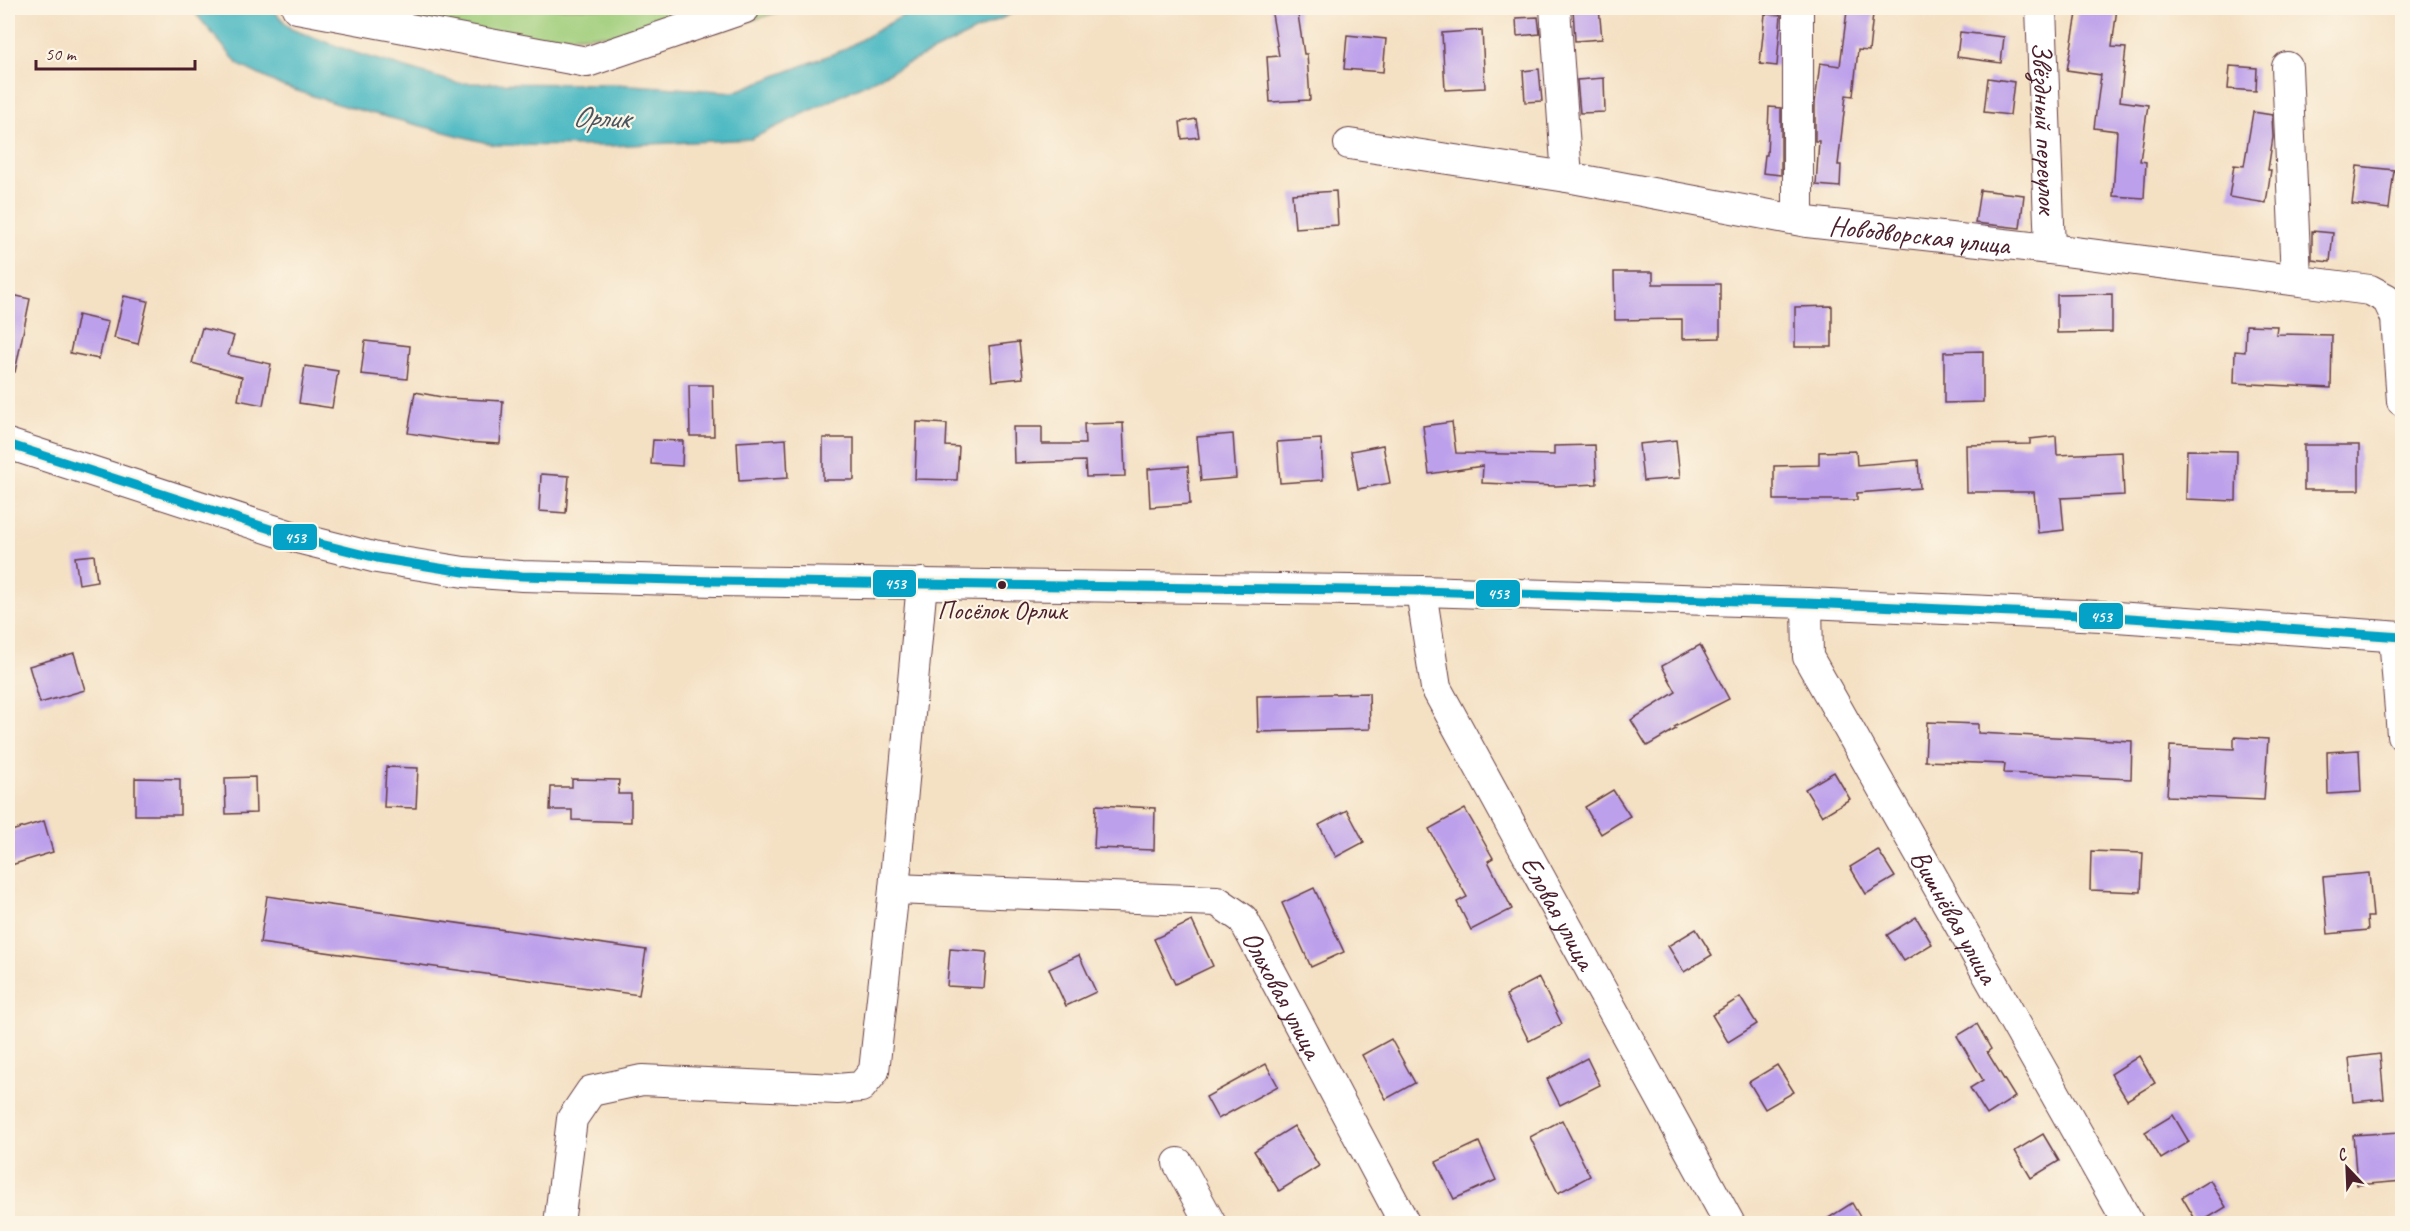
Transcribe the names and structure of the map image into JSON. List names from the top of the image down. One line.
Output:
{"streets":{"street":["Звёздный переулок","Новодворская улица","Еловая улица","Вишнёвая улица","Ольховая улица"]},"crossings":[["Звёздный переулок","Новодворская улица"]],"water":["Орлик"],"places":["Посёлок Орлик"],"lines":["transit line 453"],"scale_bar":"50 m","north":"top left"}
